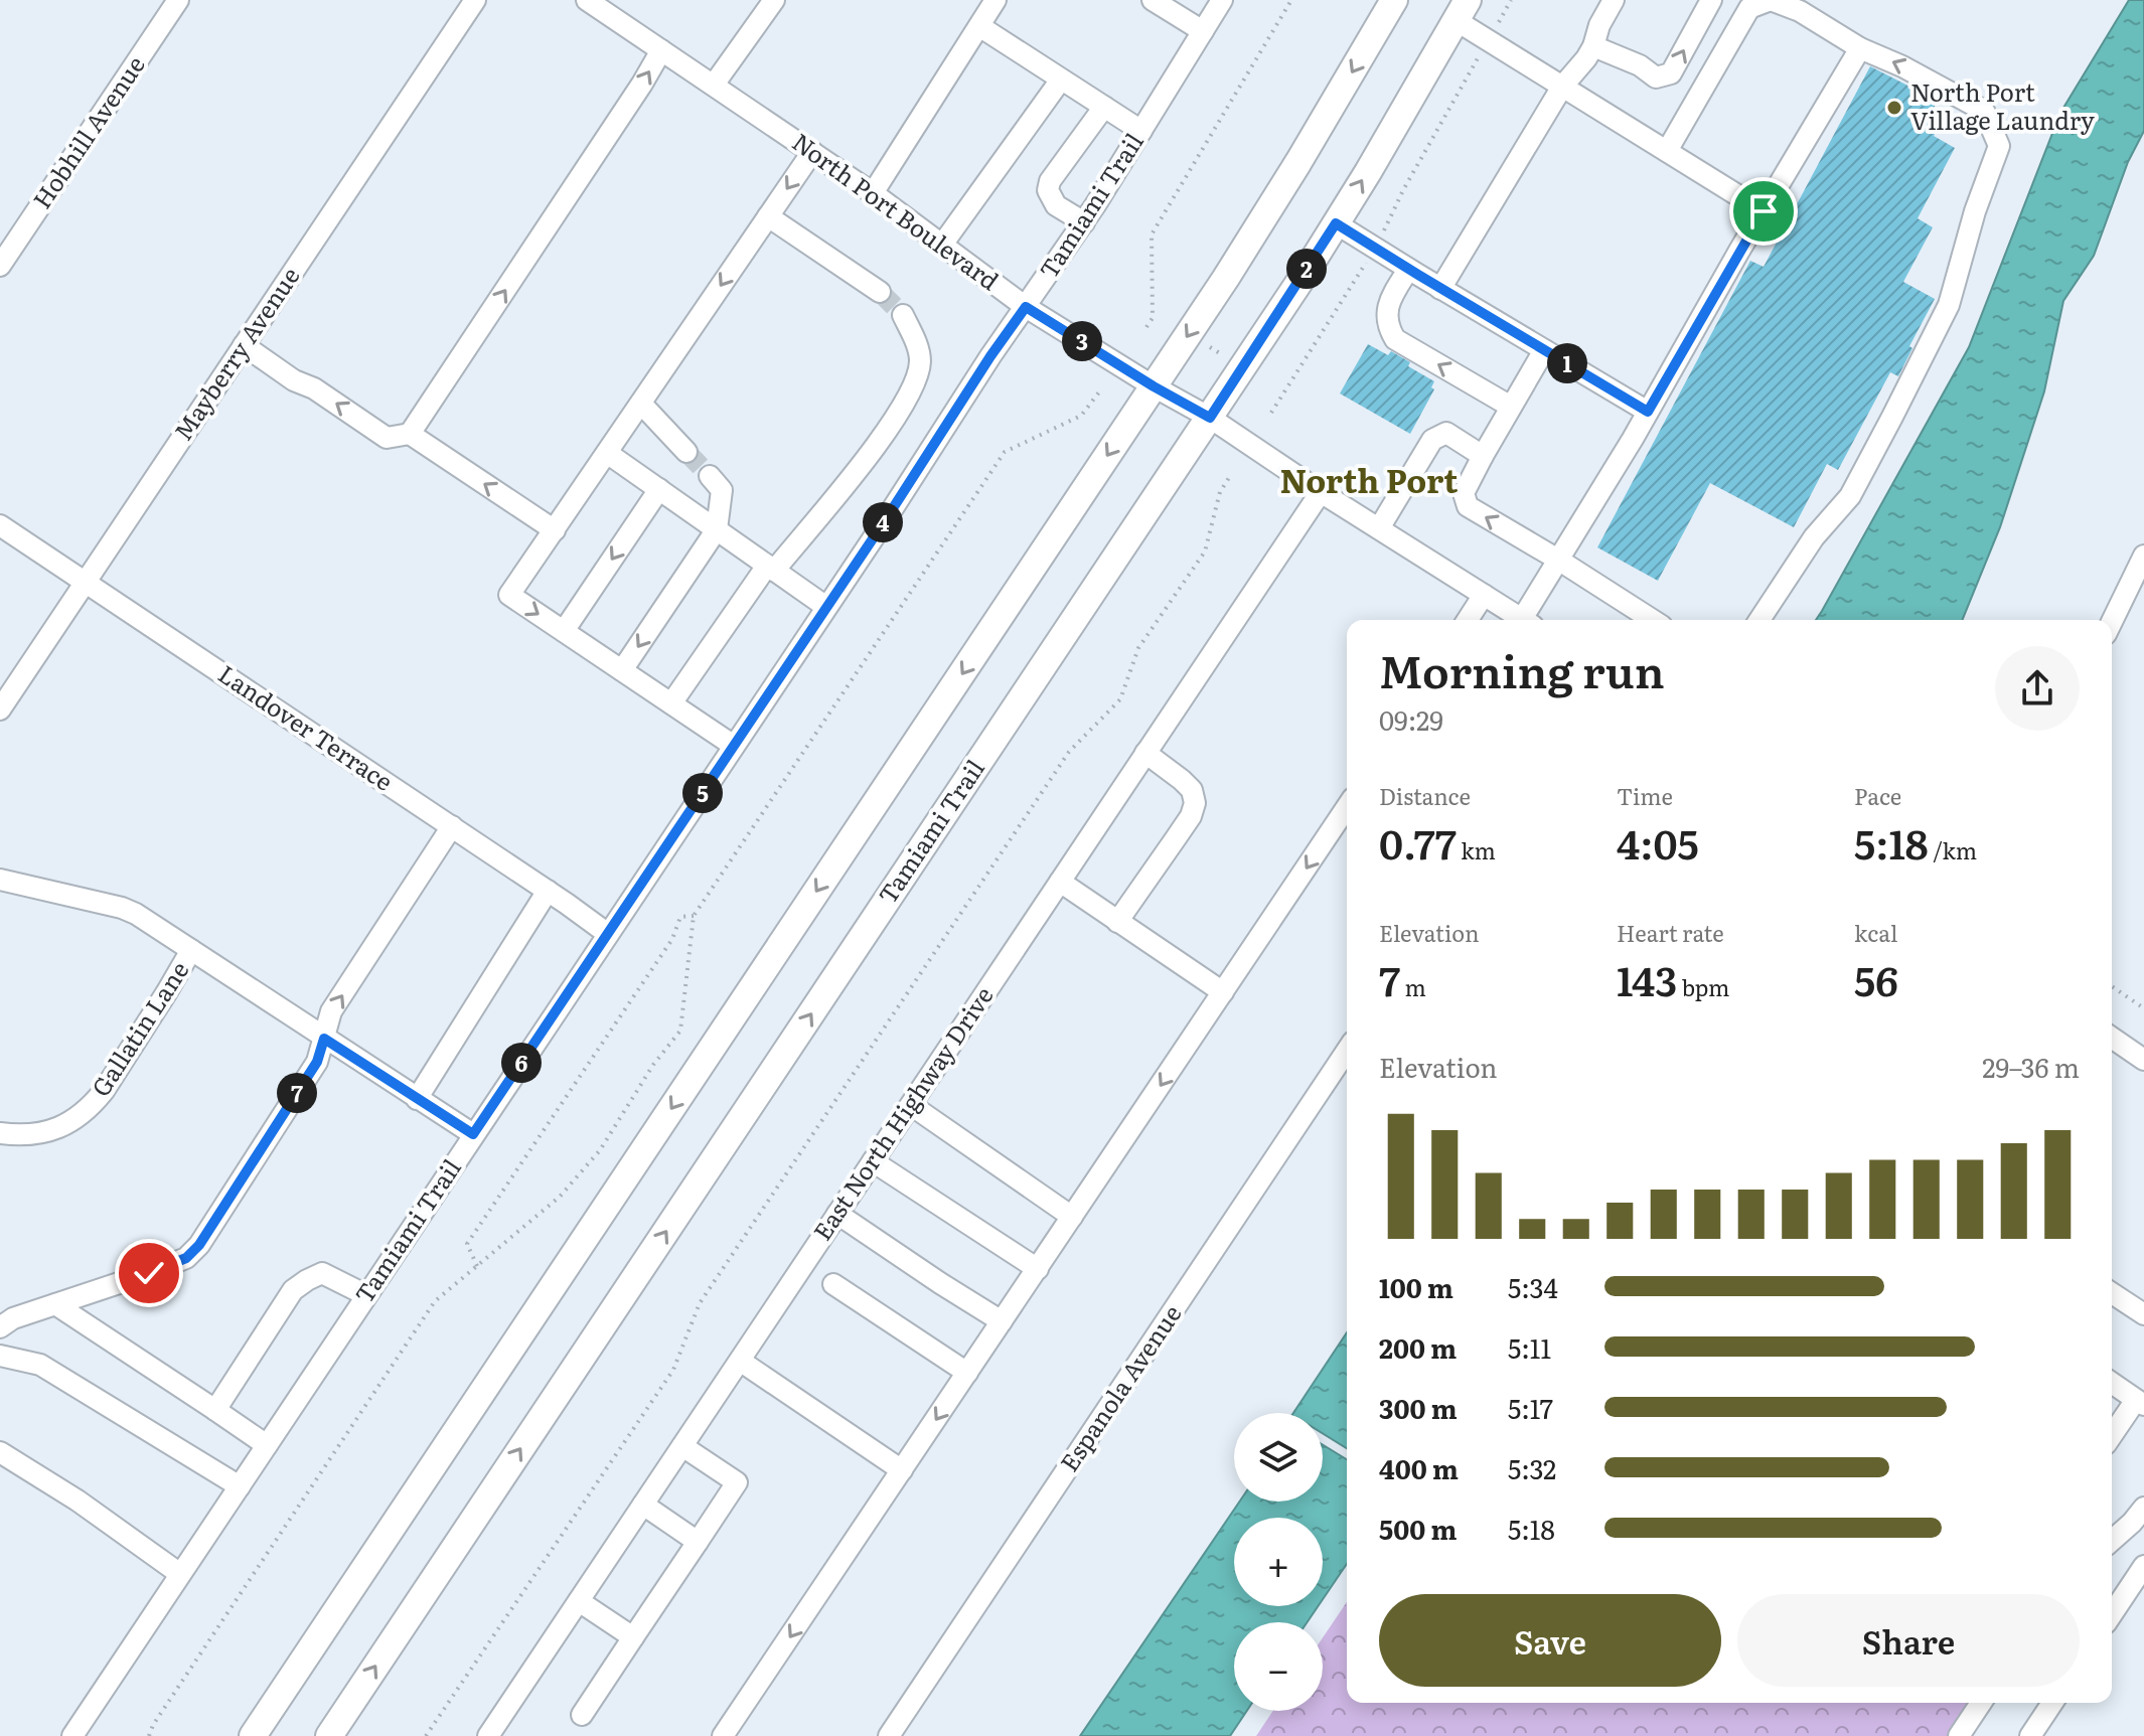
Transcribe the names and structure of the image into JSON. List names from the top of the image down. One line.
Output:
{"streets":{"main road":["Tamiami Trail"],"street":["Hobhill Avenue","North Port Boulevard","Mayberry Avenue","Landover Terrace","Gallatin Lane","East North Highway Drive","Espanola Avenue"]},"crossings":[["Tamiami Trail","North Port Boulevard"],["Tamiami Trail","Landover Terrace"],["North Port Boulevard","East North Highway Drive"],["Mayberry Avenue","Landover Terrace"]],"districts":["North Port"],"places":["North Port Village Laundry"],"page":{"pins":["2","3","1","4","5","6","7"],"heading":["Morning run","09:29"],"stats":[["Distance","0.77 km"],["Time","4:05"],["Pace","5:18 /km"],["Elevation","7 m"],["Heart rate","143 bpm"],["kcal","56"]],"chart":["Elevation","29–36 m"],"list":[{"name":"100 m","note":"5:34"},{"name":"200 m","note":"5:11"},{"name":"300 m","note":"5:17"},{"name":"400 m","note":"5:32"},{"name":"500 m","note":"5:18"}],"map_buttons":["+","−"],"buttons":["Save","Share"]}}
